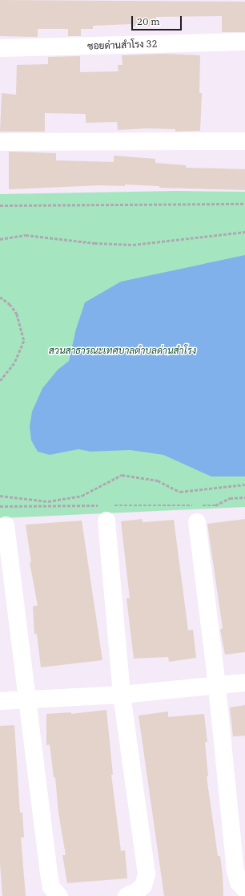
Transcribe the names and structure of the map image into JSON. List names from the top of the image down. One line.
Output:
{"streets":{"street":["ซอยด่านสำโรง 32"]},"parks":["สวนสาธารณะเทศบาลตำบลด่านสำโรง"],"scale_bar":"20 m"}
